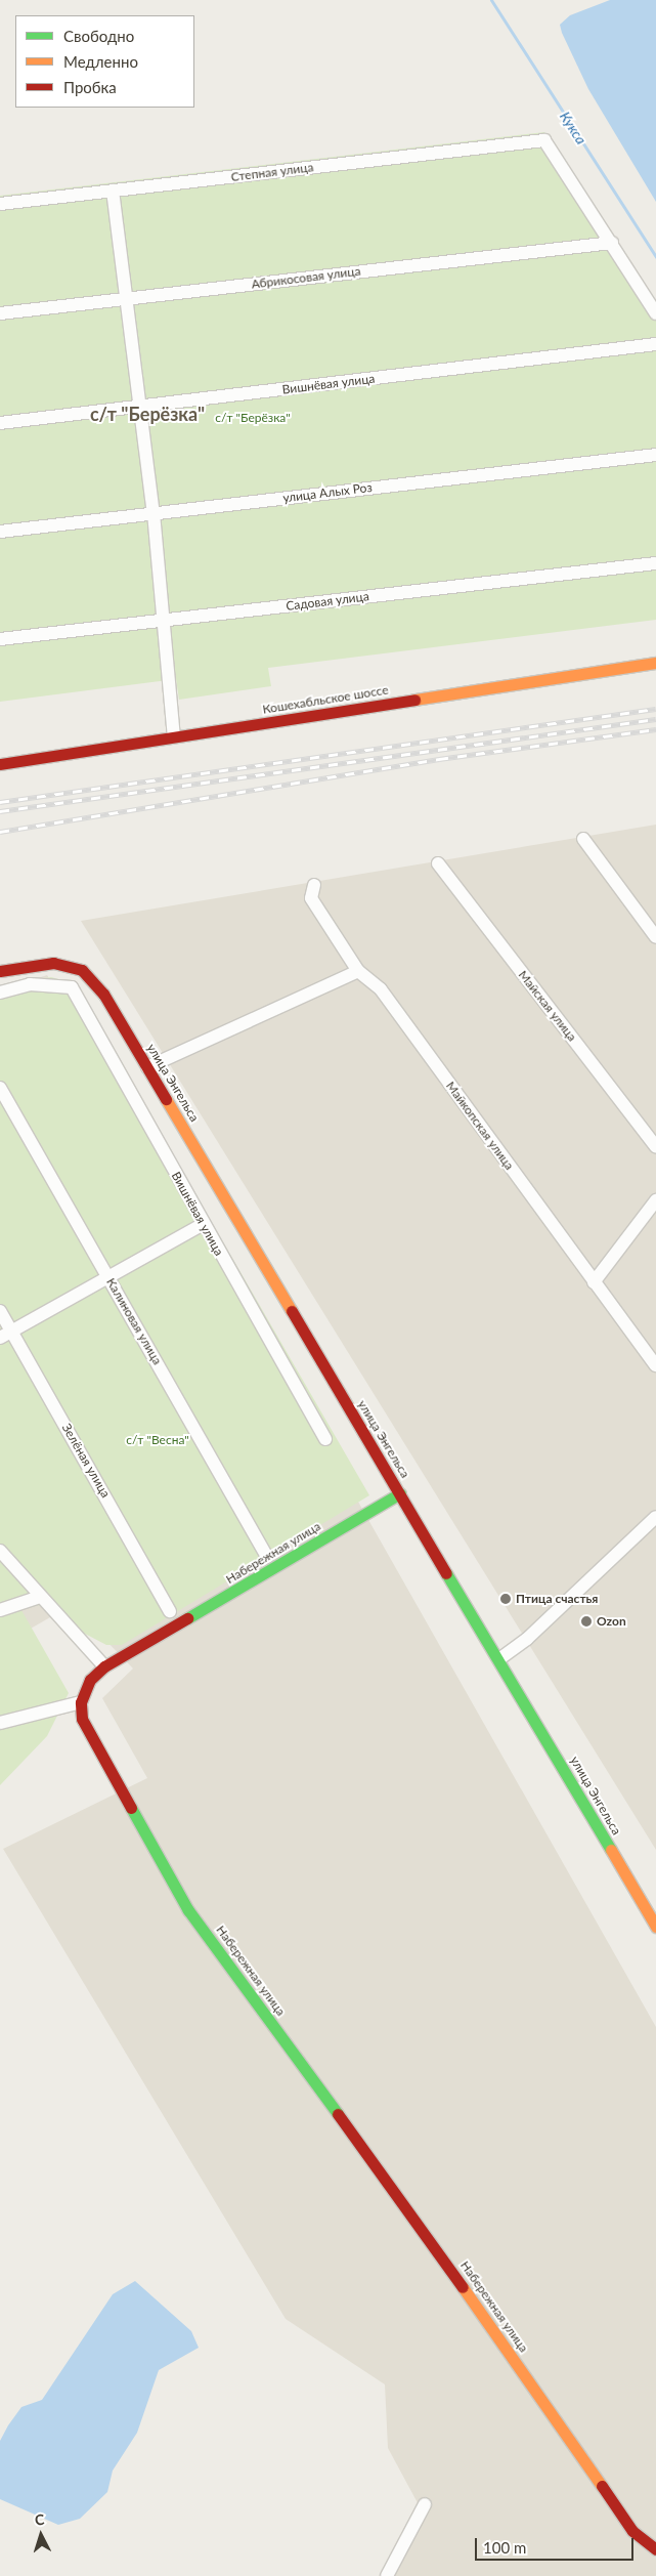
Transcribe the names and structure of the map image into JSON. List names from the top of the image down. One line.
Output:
{"streets":{"street":["Степная улица","Абрикосовая улица","Вишнёвая улица","улица Алых Роз","Садовая улица","Кошехабльское шоссе","Майская улица","улица Энгельса","Майкопская улица","Калиновая улица","Зелёная улица","Набережная улица"]},"crossings":[["Степная улица","Абрикосовая улица"],["улица Энгельса","Набережная улица"]],"districts":["с/т \"Берёзка\""],"water":["Кукса"],"parks":["с/т \"Берёзка\"","с/т \"Весна\""],"places":["Птица счастья","Ozon"],"legend":["Свободно","Медленно","Пробка"],"scale_bar":"100 m","north":"top"}
